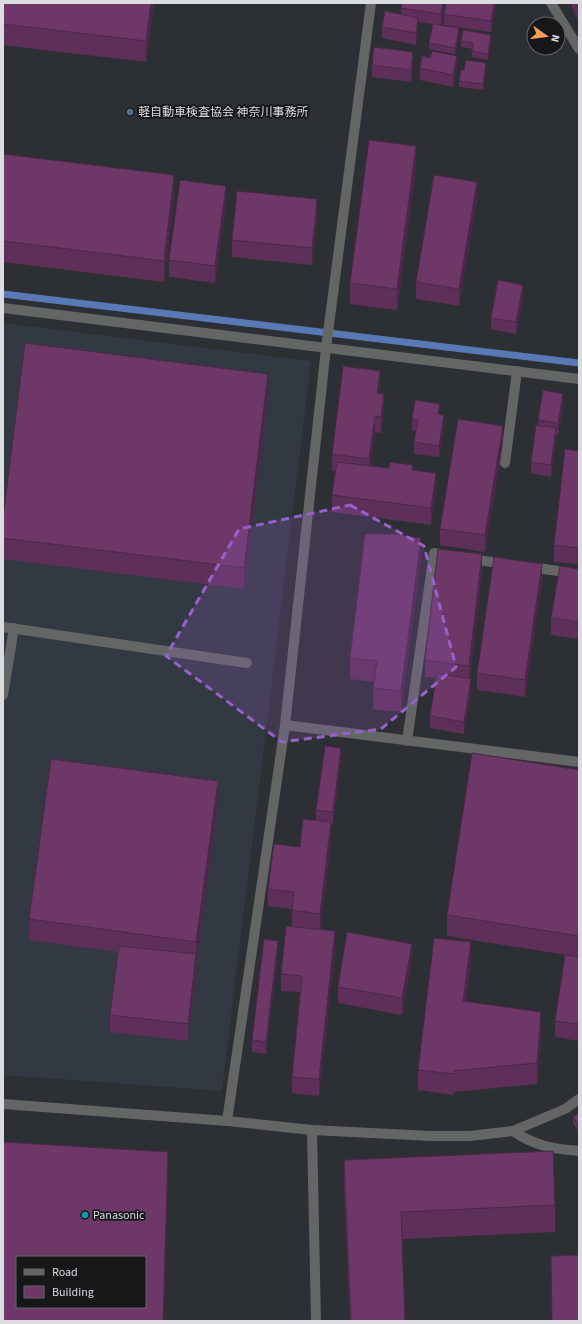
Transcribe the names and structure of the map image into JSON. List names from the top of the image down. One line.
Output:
{"places":["軽自動車検査協会 神奈川事務所","Panasonic"],"legend":["Road","Building"],"north":"right"}
